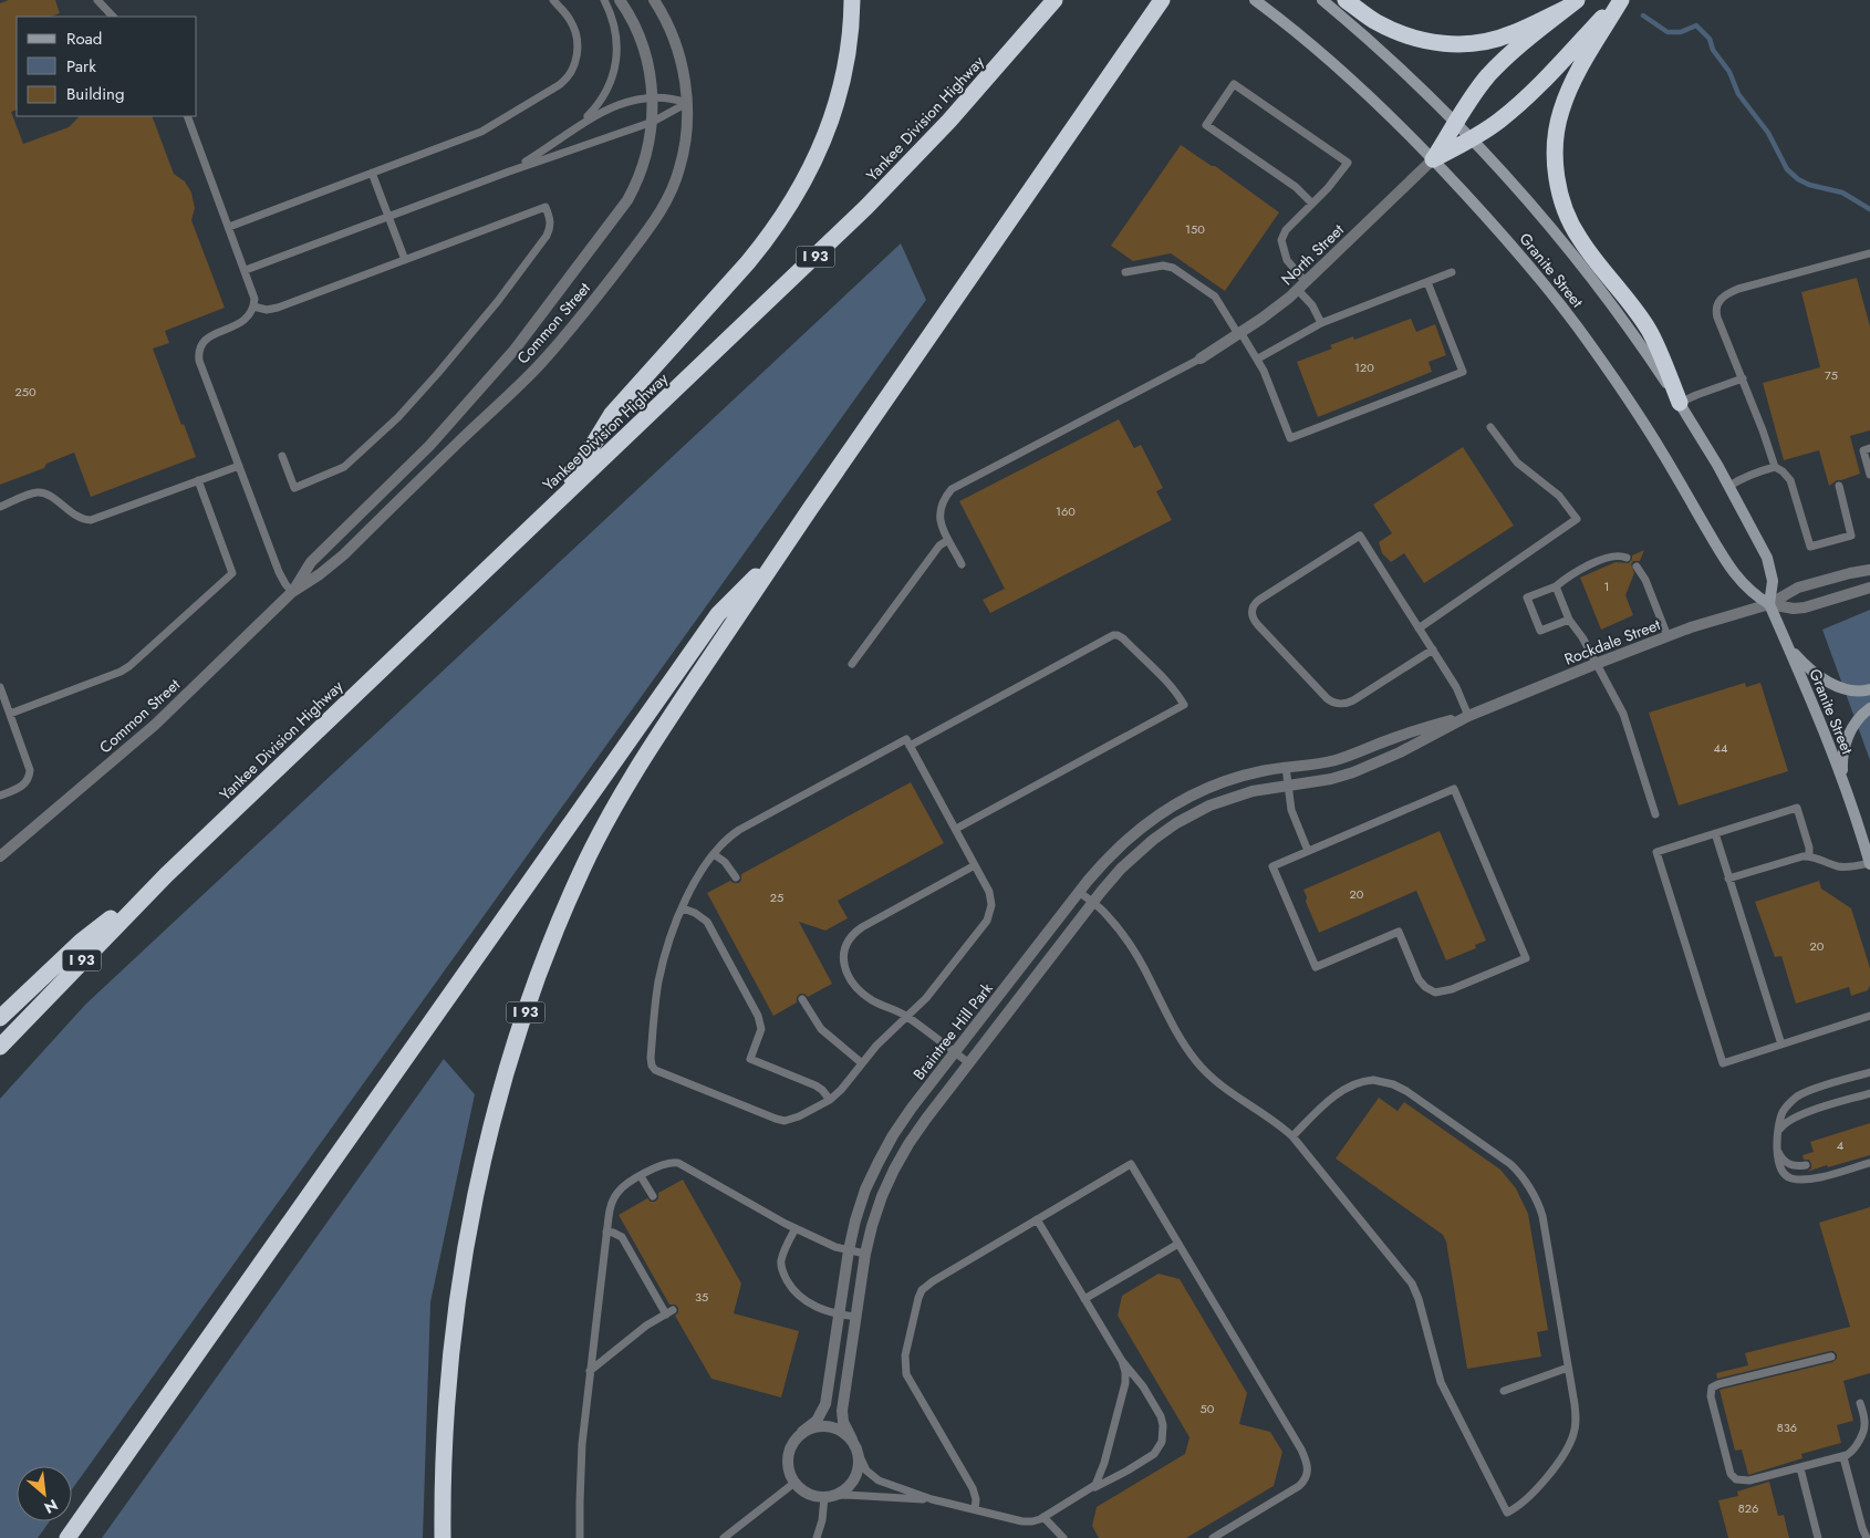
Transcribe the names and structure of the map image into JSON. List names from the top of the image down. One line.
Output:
{"streets":{"highway":["Yankee Division Highway","I 93"],"main road":["Granite Street"],"street":["North Street","Common Street","Rockdale Street","Braintree Hill Park"]},"crossings":[["Yankee Division Highway","I 93"],["North Street","Granite Street"],["Granite Street","Rockdale Street"],["Rockdale Street","Braintree Hill Park"]],"house_numbers":["150","120","75","250","160","1","44","20","25","20","4","35","50","836","826"],"legend":["Road","Park","Building"],"north":"bottom right"}
